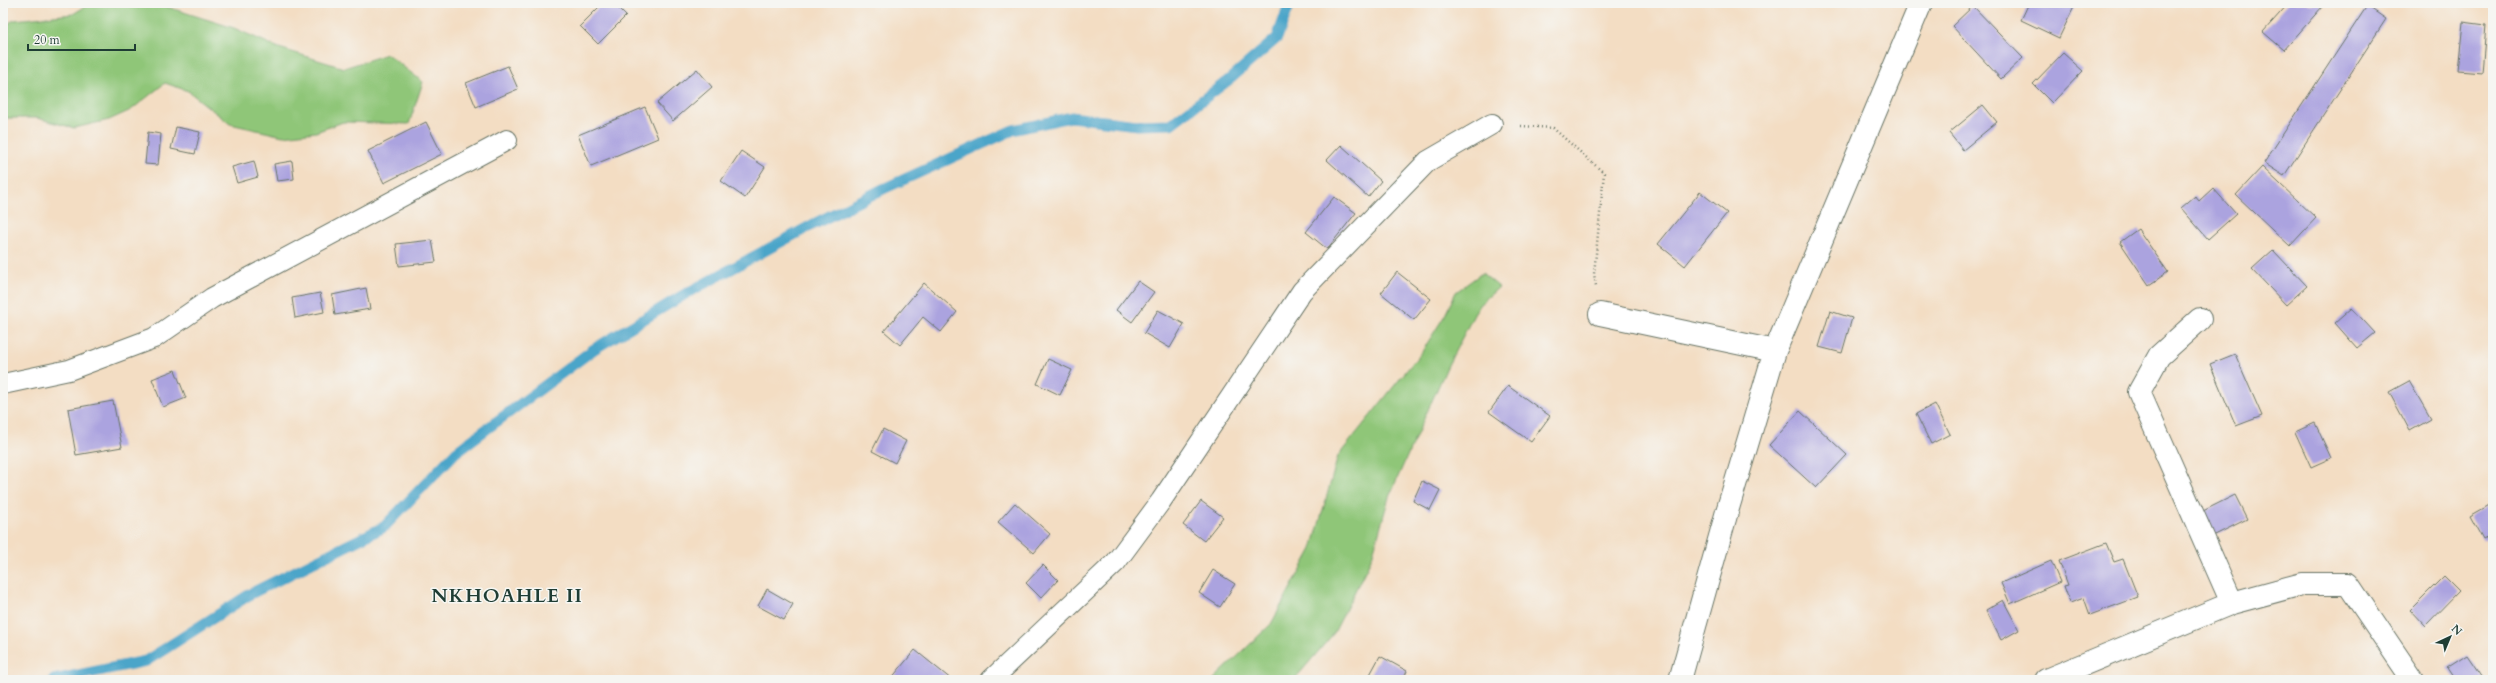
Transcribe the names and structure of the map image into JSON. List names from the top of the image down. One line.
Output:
{"districts":["NKHOAHLE II"],"scale_bar":"20 m","north":"top right"}
